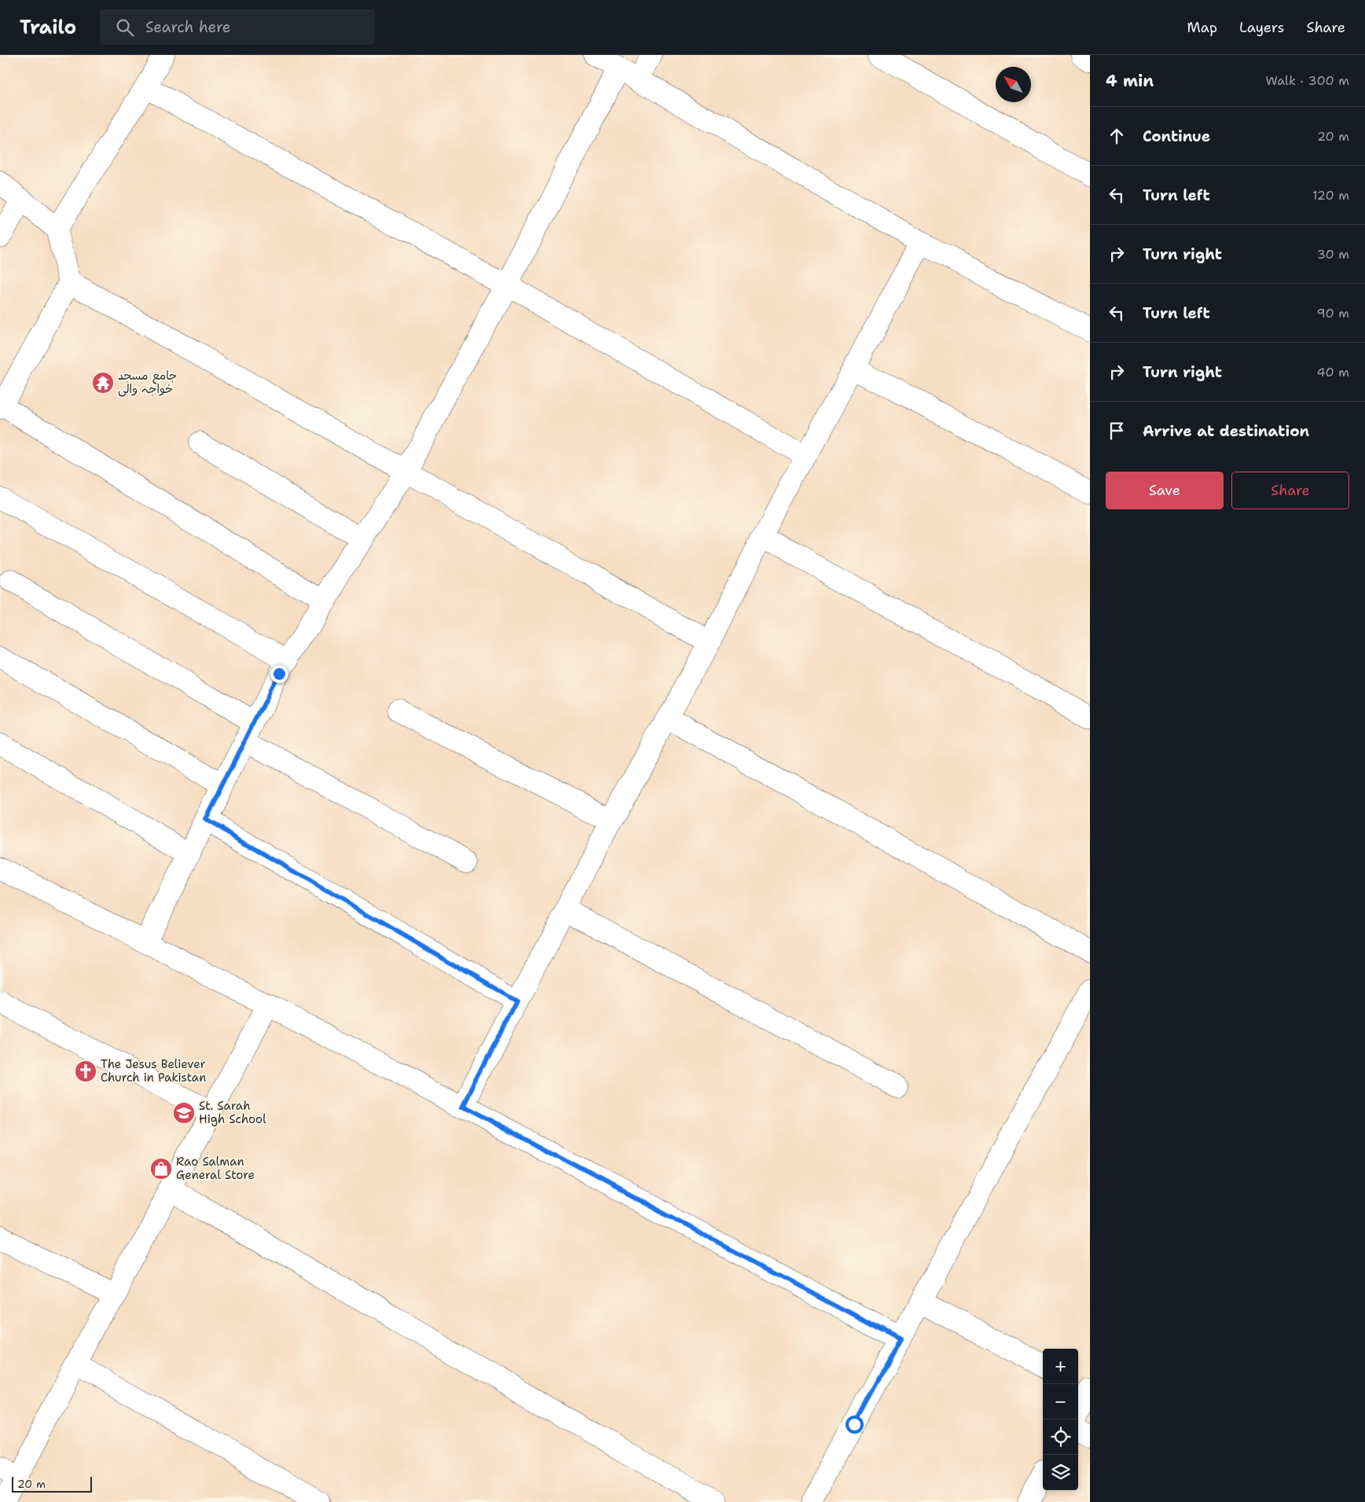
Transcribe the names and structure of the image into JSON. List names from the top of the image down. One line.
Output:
{"places":{"temple":["جامع مسجد خواجہ والی"],"church":["The Jesus Believer Church in Pakistan"],"school or university":["St. Sarah High School"],"shop":["Rao Salman General Store"]},"scale_bar":"20 m","north":"top left","page":{"header":"Trailo","search":"Search here","nav":["Map","Layers","Share"],"heading":["4 min","Walk · 300 m"],"list":[["Continue","20 m"],["Turn left","120 m"],["Turn right","30 m"],["Turn left","90 m"],["Turn right","40 m"],"Arrive at destination"],"buttons":["Save","Share"],"map_buttons":["+","−"],"scale":"20 m"}}
